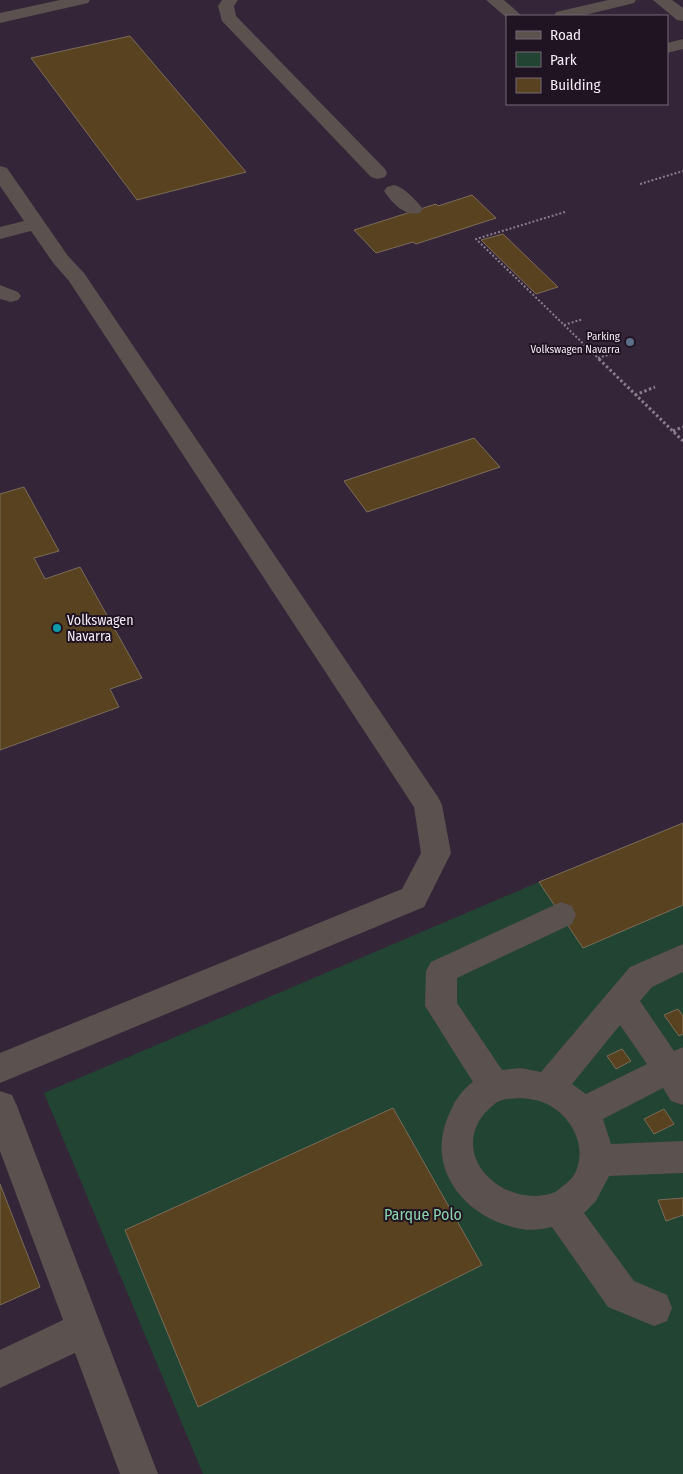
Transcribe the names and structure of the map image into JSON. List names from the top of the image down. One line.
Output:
{"parks":["Parque Polo"],"places":["Parking Volkswagen Navarra","Volkswagen Navarra"],"legend":["Road","Park","Building"]}
